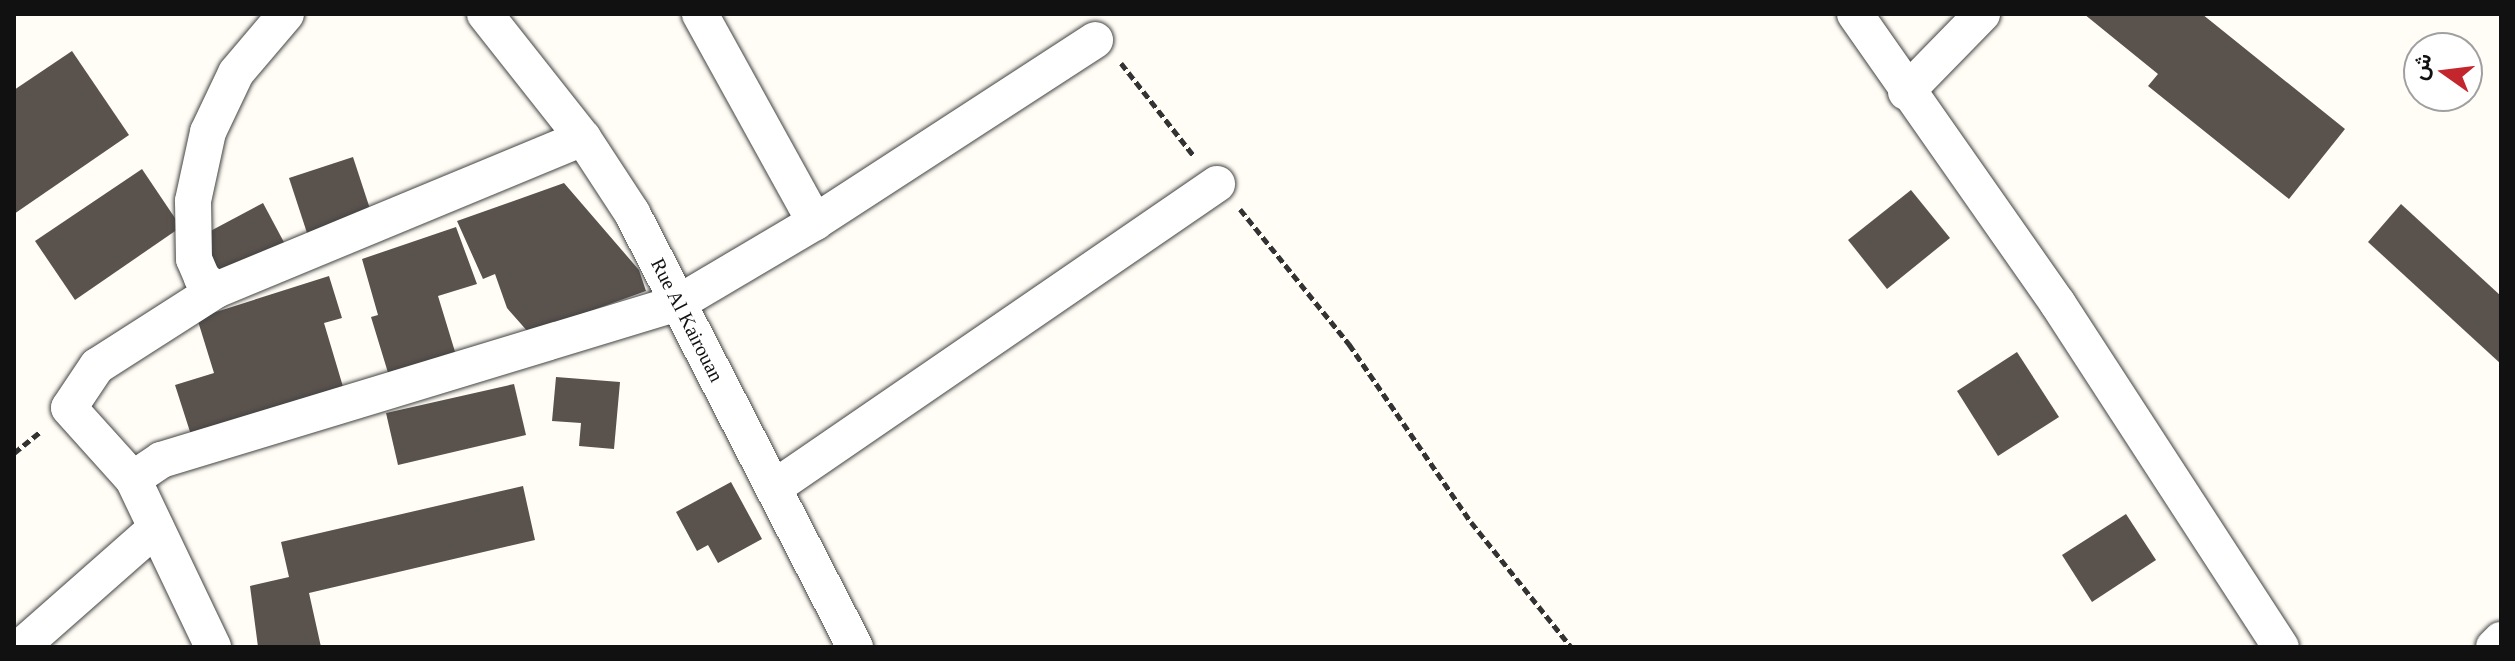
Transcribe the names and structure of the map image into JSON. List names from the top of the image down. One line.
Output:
{"streets":{"street":["Rue Al Kairouan"]},"north":"left"}
